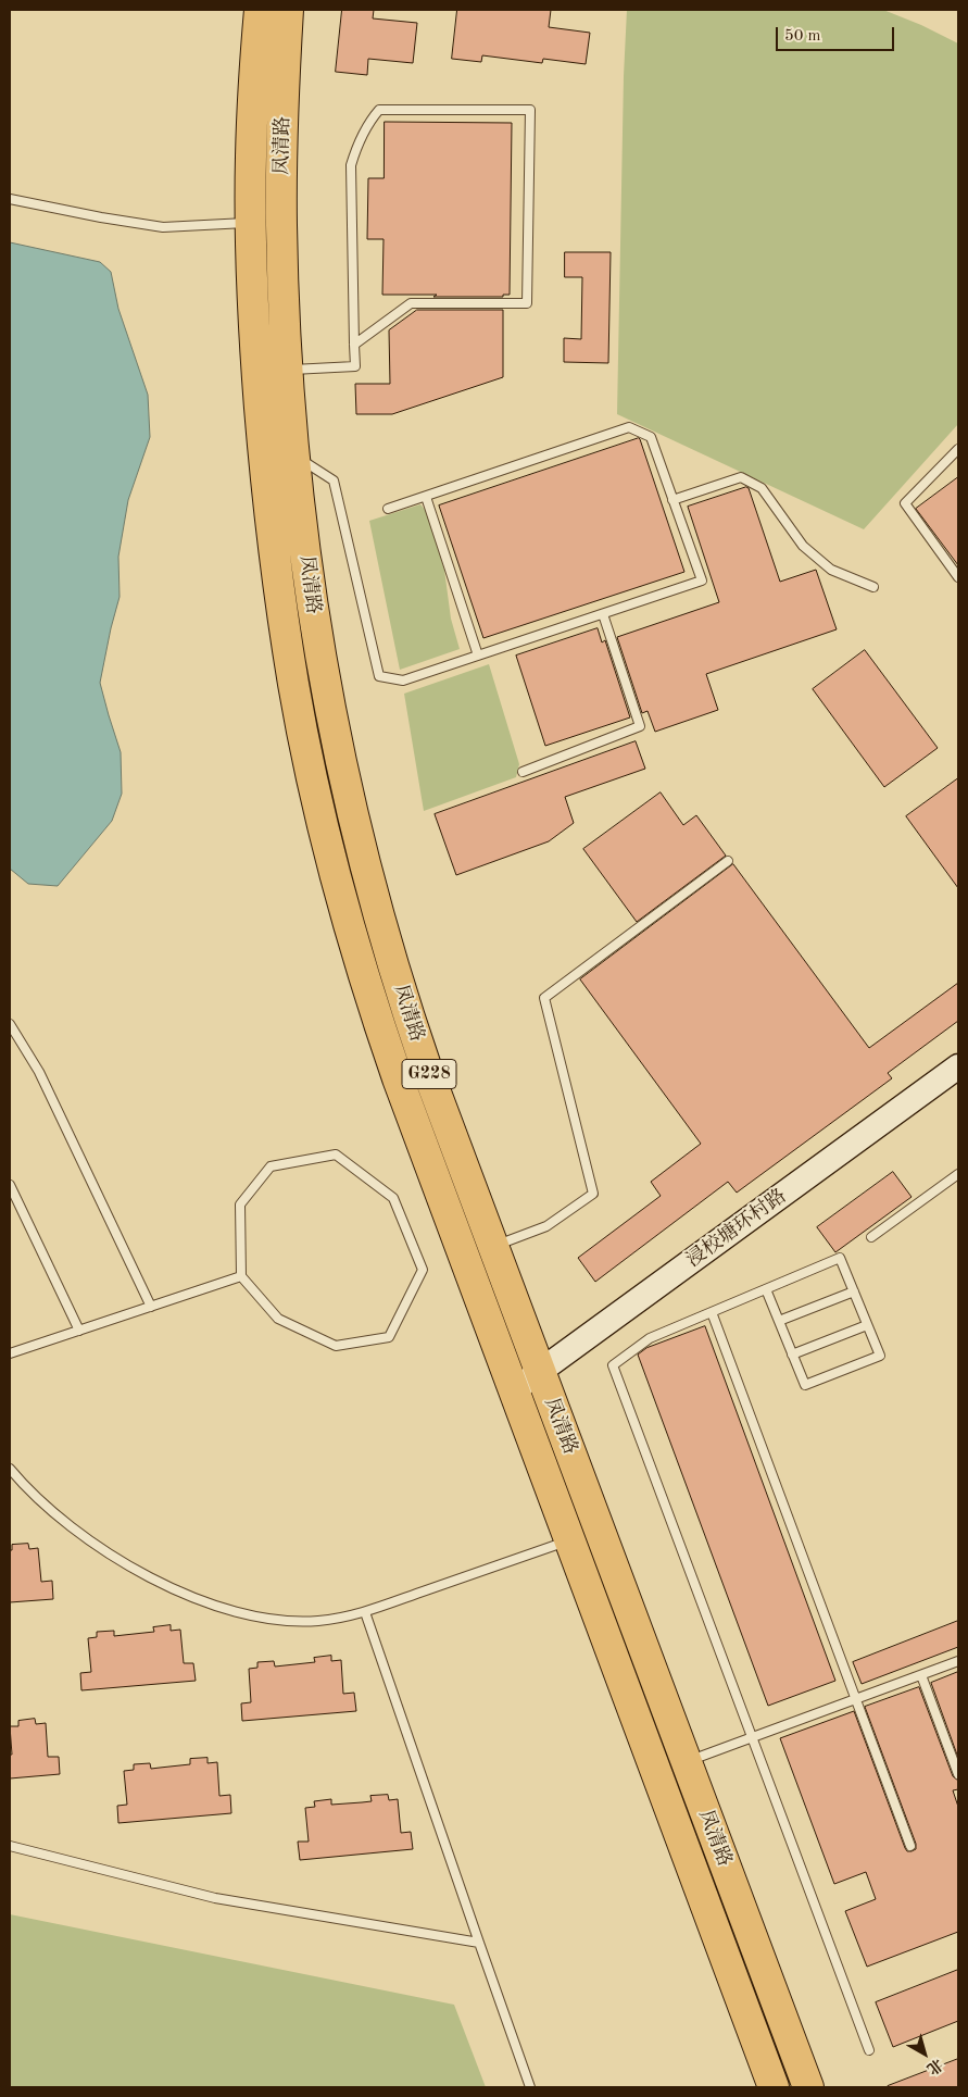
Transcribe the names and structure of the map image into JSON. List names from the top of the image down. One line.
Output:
{"streets":{"highway":["凤清路","G228"],"street":["浸校塘环村路"]},"crossings":[["凤清路","浸校塘环村路"]],"scale_bar":"50 m","north":"bottom right"}
